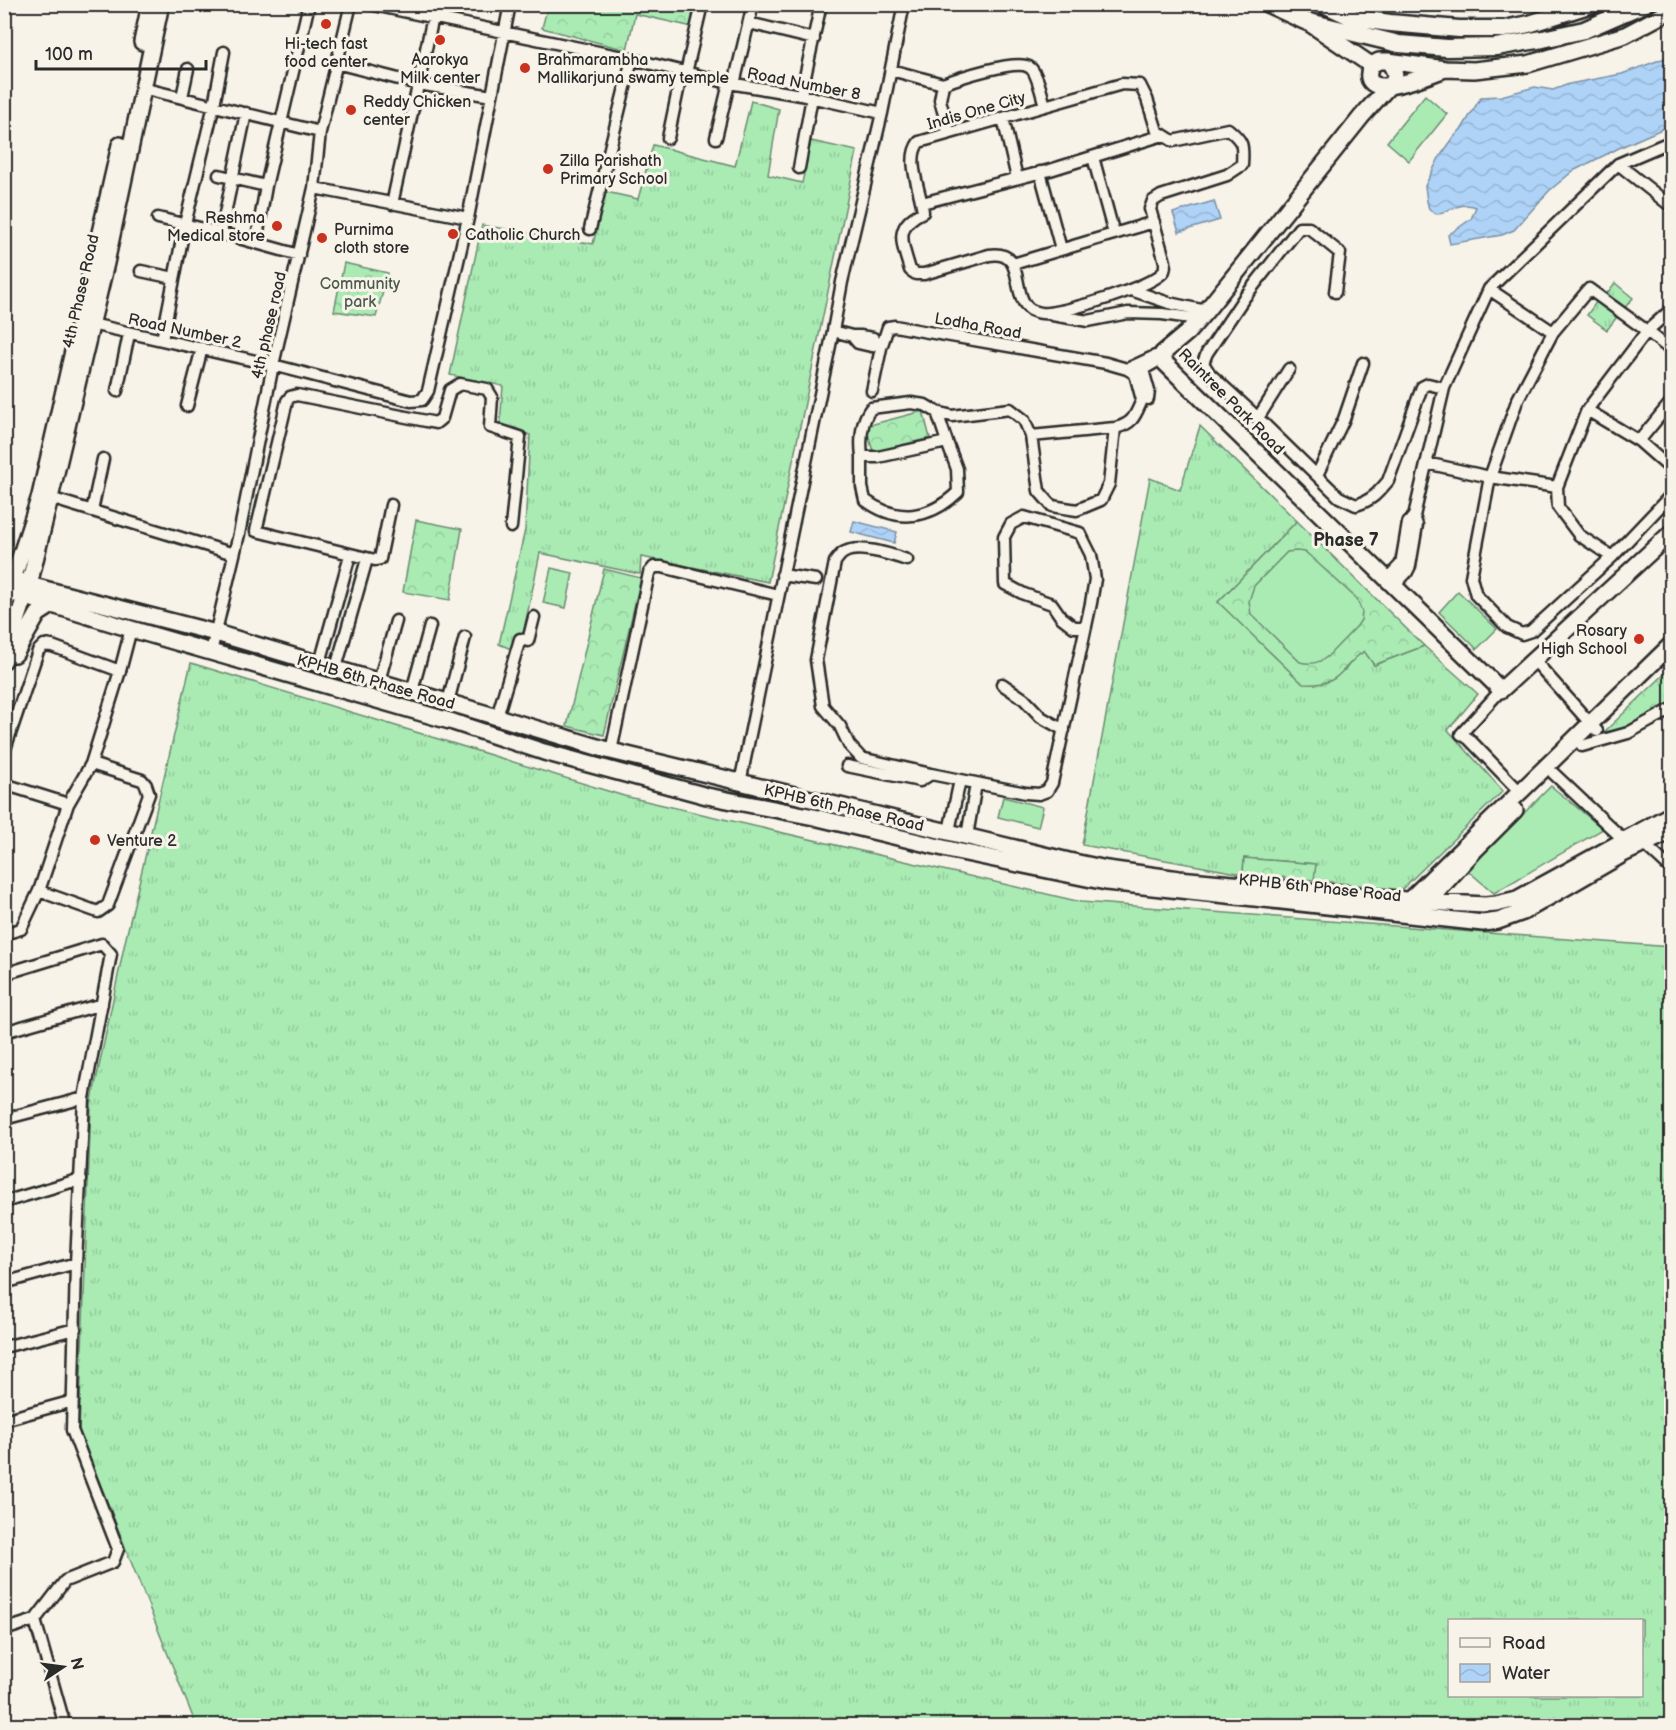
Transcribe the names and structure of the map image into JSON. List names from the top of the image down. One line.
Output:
{"streets":{"street":["Road Number 8","Indis One City","4th Phase Road","4th phase road","Lodha Road","Road Number 2","Raintree Park Road","KPHB 6th Phase Road"]},"crossings":[["4th Phase Road","Road Number 2"],["4th Phase Road","KPHB 6th Phase Road"],["4th phase road","Road Number 2"],["4th phase road","KPHB 6th Phase Road"]],"districts":["Phase 7"],"parks":["Community park"],"places":["Hi-tech fast food center","Aarokya Milk center","Brahmarambha Mallikarjuna swamy temple","Reddy Chicken center","Zilla Parishath Primary School","Reshma Medical store","Catholic Church","Purnima cloth store","Rosary High School","Venture 2"],"legend":["Road","Water"],"scale_bar":"100 m","north":"right"}
